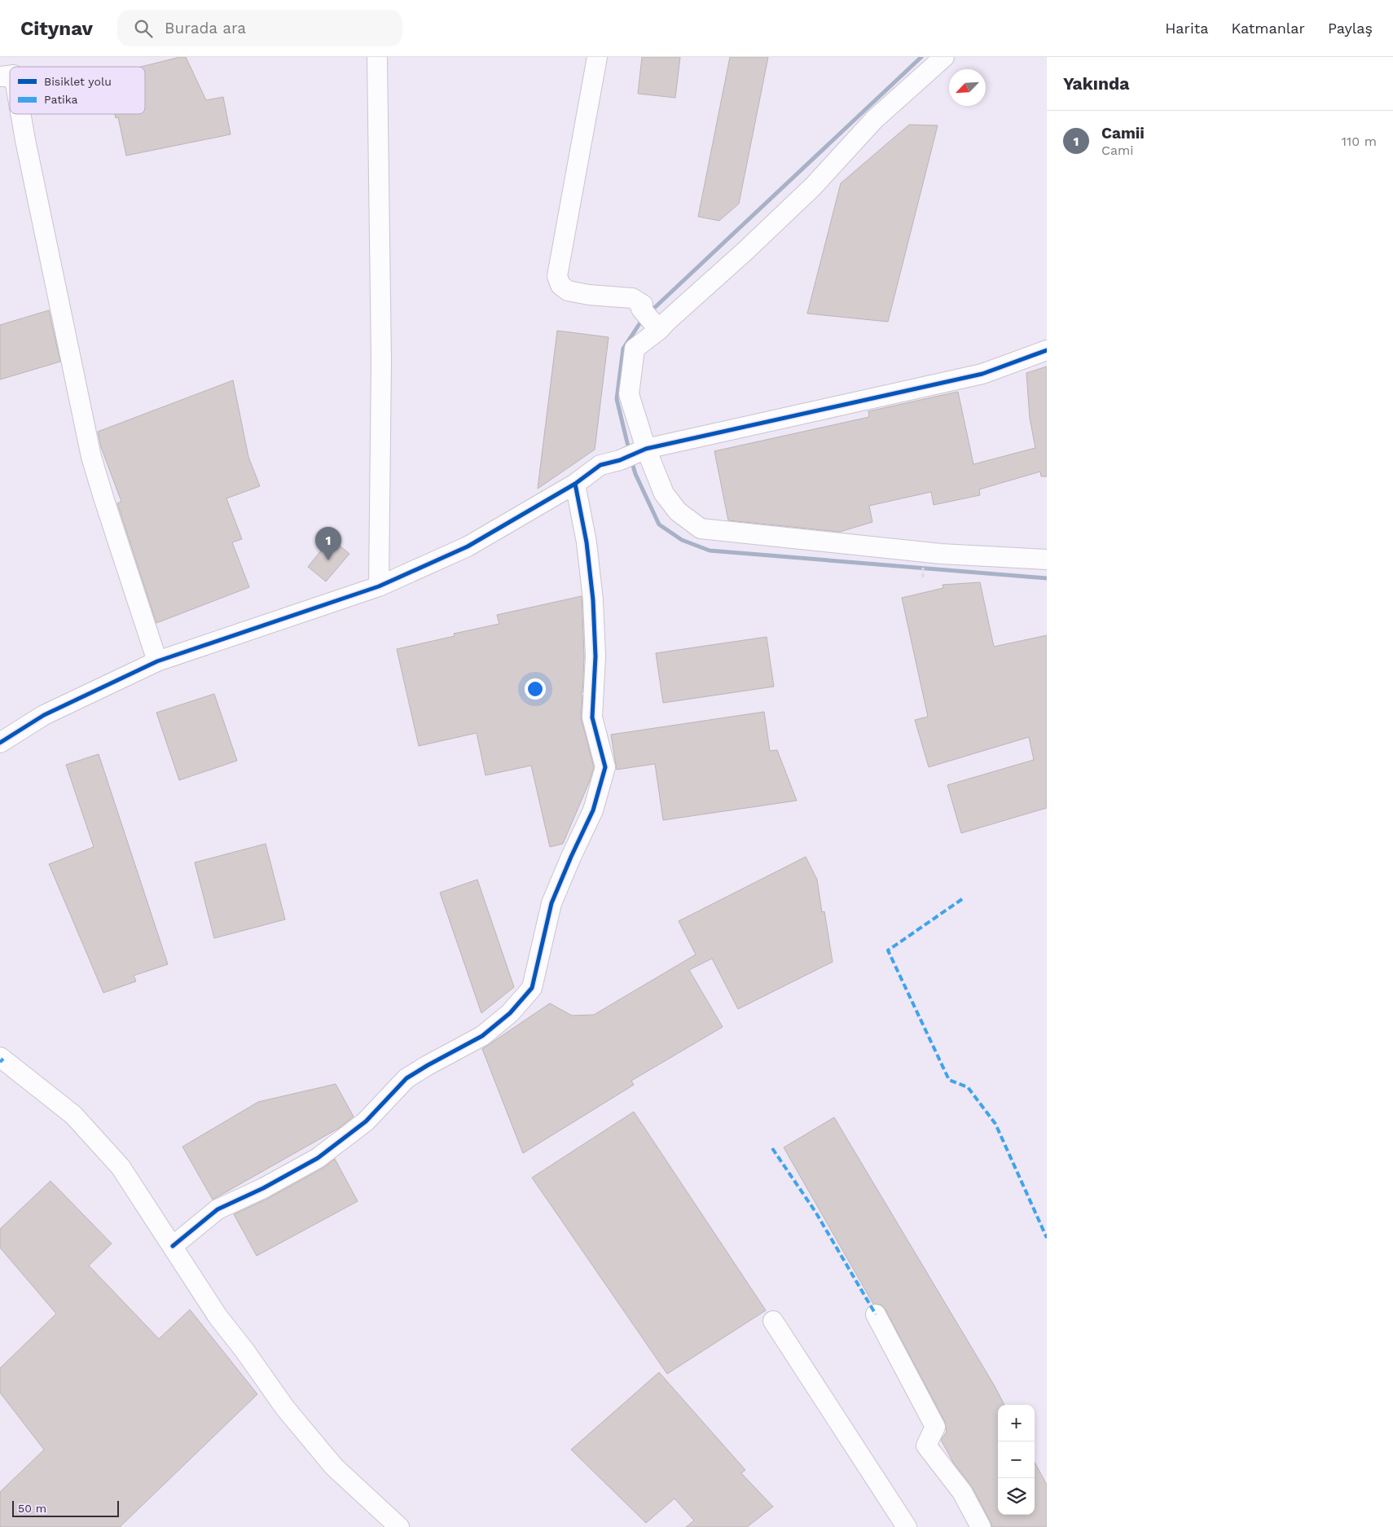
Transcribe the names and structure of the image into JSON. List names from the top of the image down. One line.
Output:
{"legend":["Bisiklet yolu","Patika"],"scale_bar":"50 m","north":"bottom left","page":{"header":"Citynav","search":"Burada ara","nav":["Harita","Katmanlar","Paylaş"],"heading":"Yakında","list":[{"mark":"1","name":"Camii","note":"Cami","value":"110 m"}],"pins":"1","map_buttons":["+","−"],"scale":"50 m"}}
